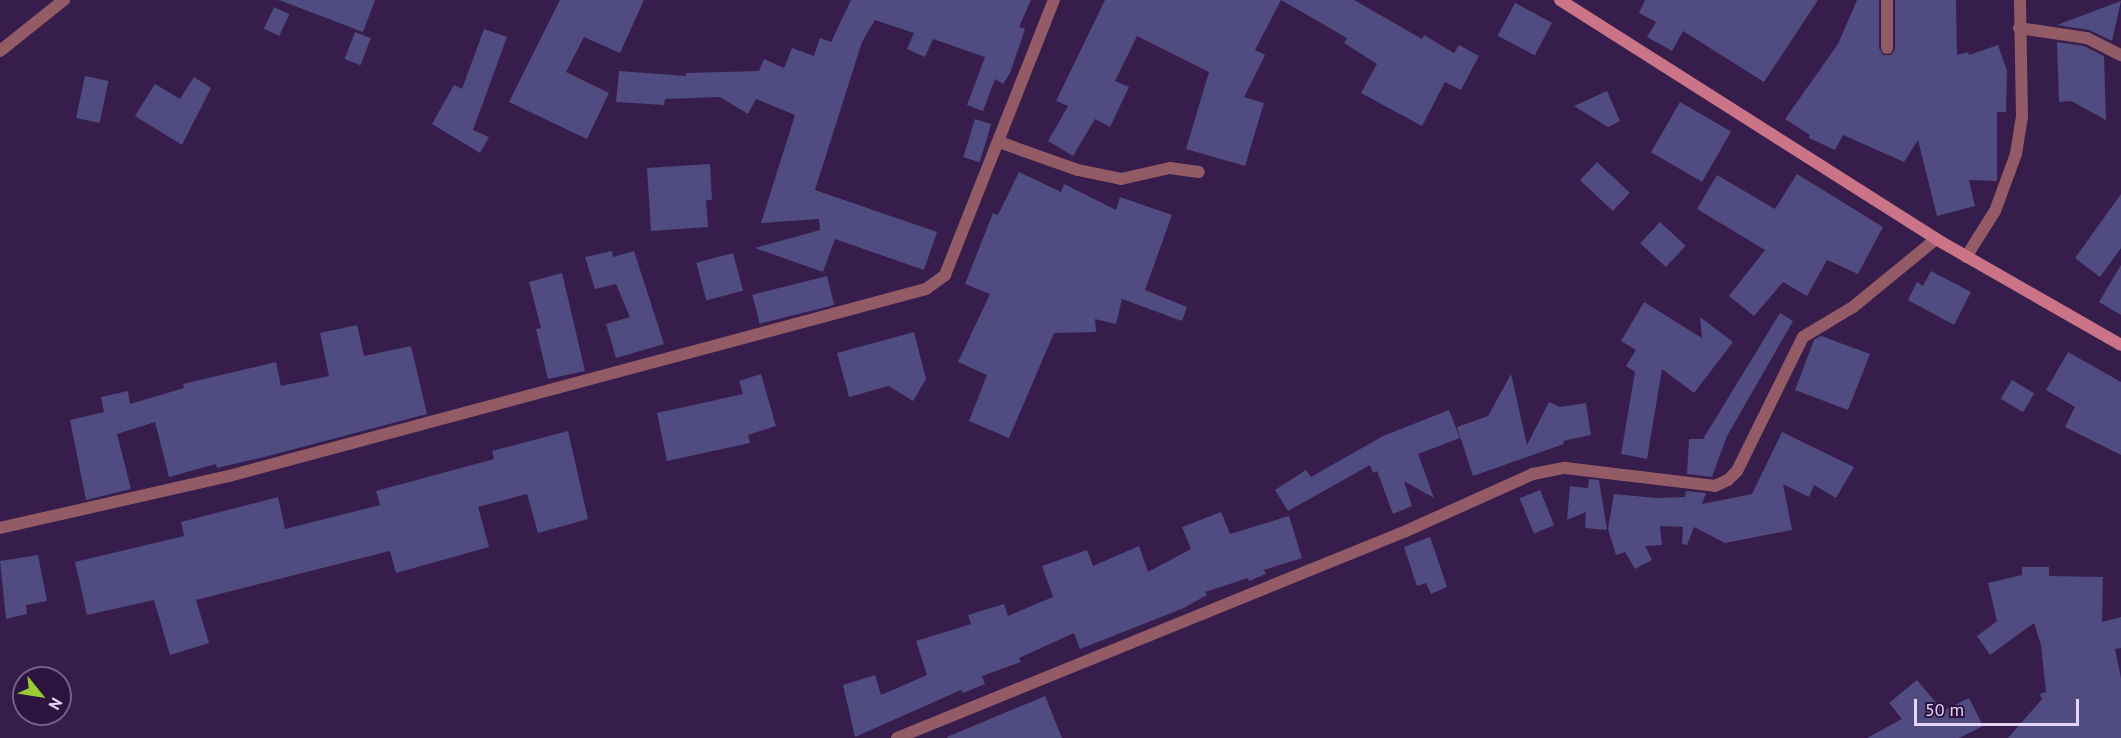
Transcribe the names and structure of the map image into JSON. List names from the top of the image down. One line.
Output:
{"scale_bar":"50 m","north":"bottom right"}
